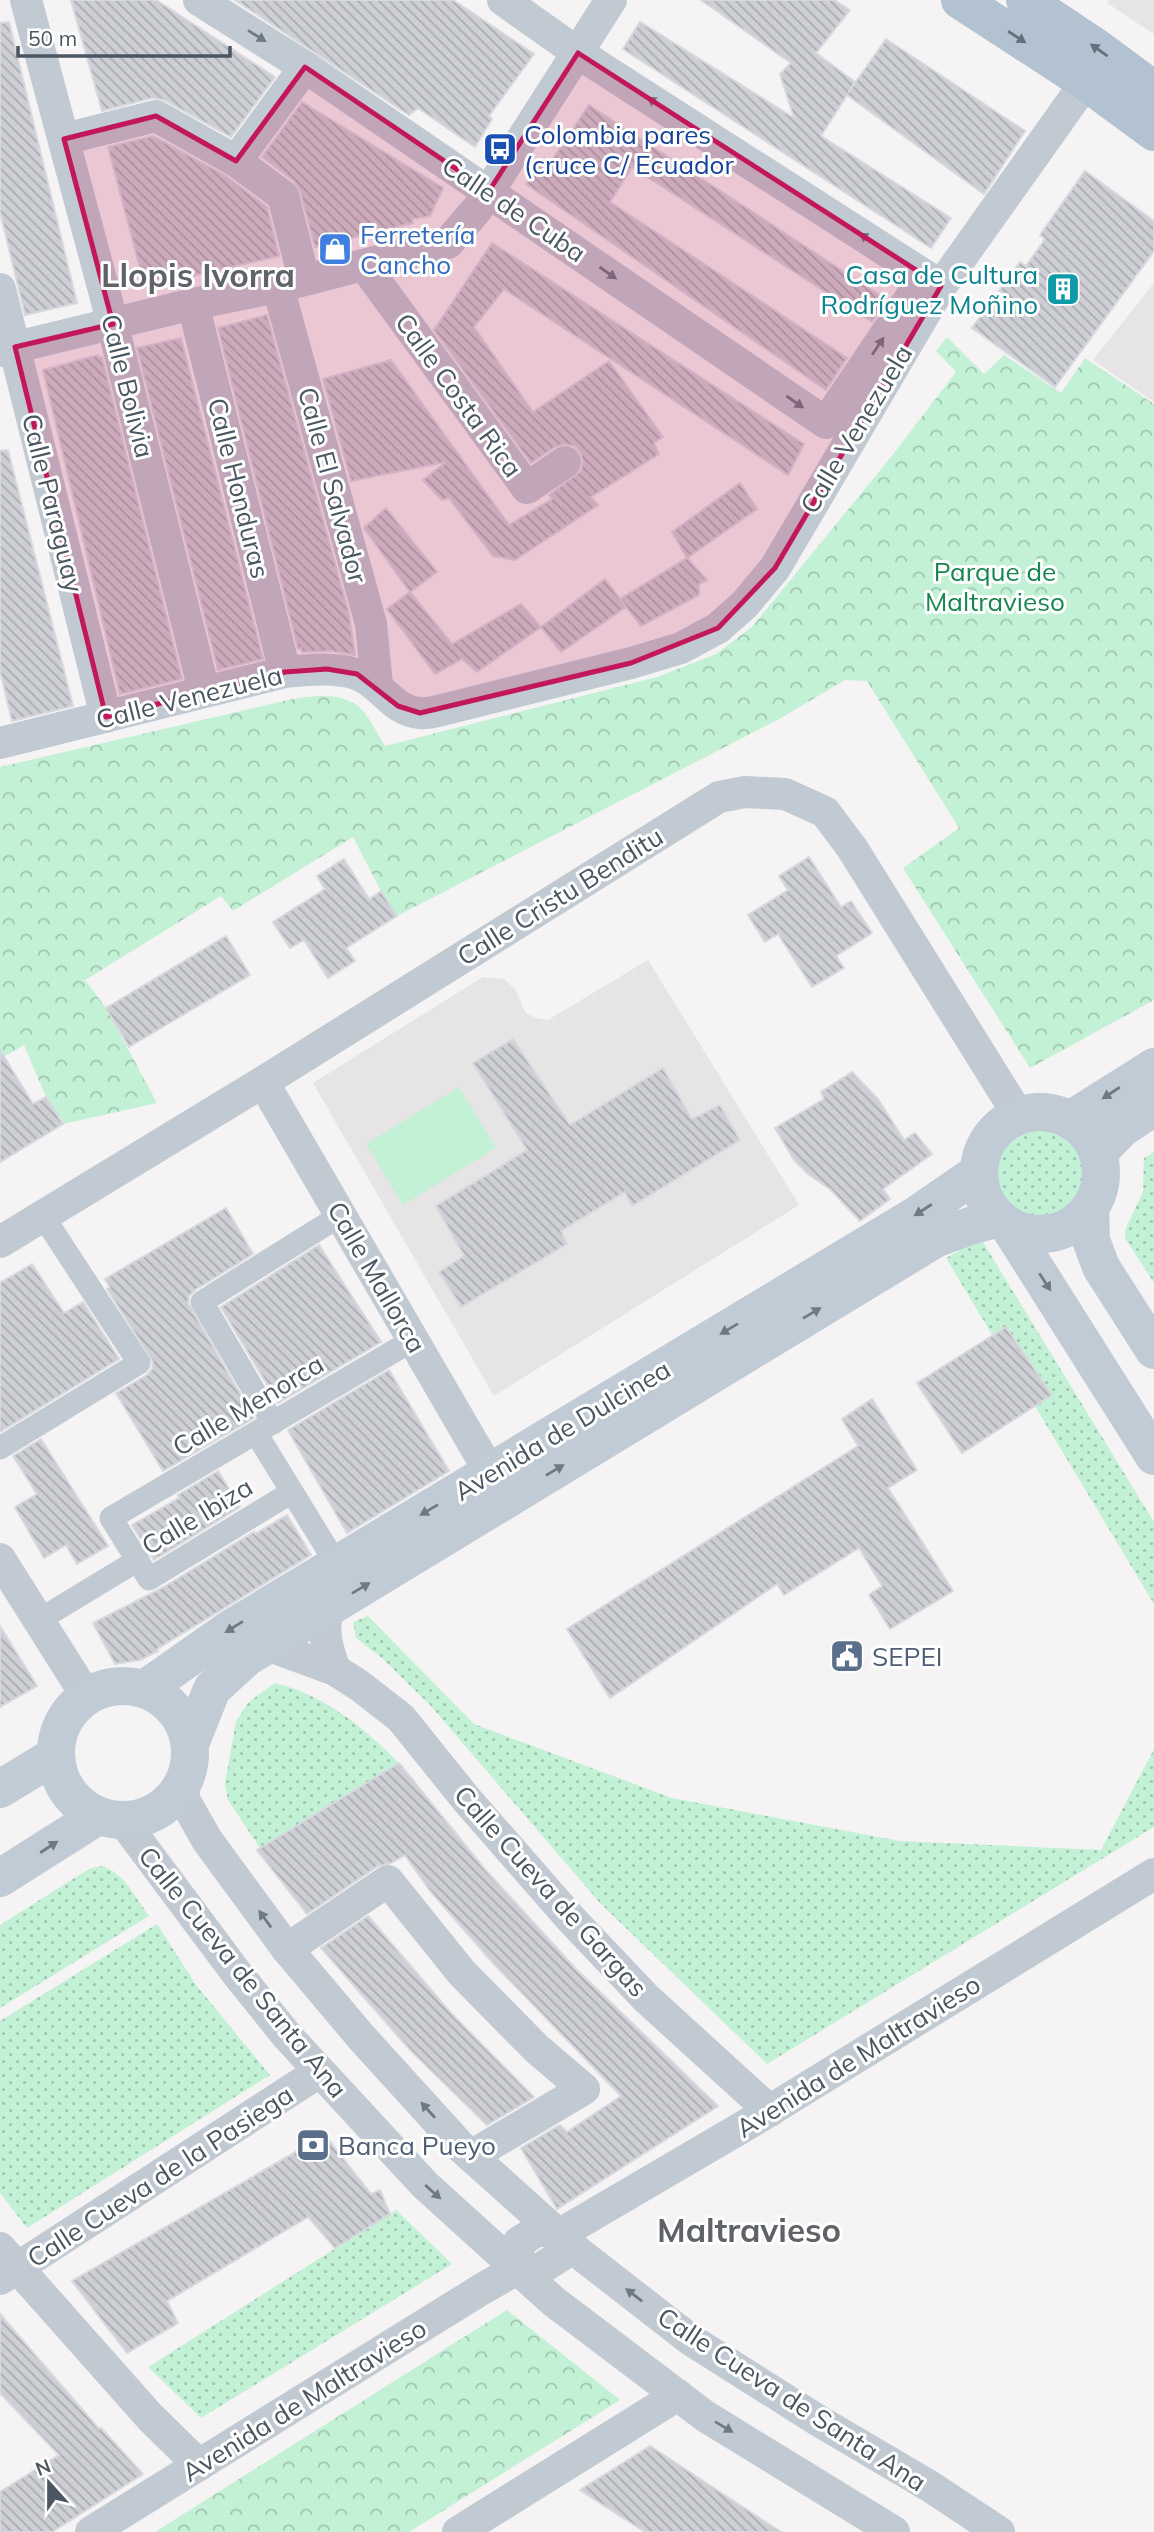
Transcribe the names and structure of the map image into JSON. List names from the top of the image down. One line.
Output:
{"streets":{"main road":["Avenida de Dulcinea"],"street":["Calle de Cuba","Calle Bolivia","Calle Costa Rica","Calle Venezuela","Calle El Salvador","Calle Honduras","Calle Paraguay","Calle Cristu Benditu","Calle Mallorca","Calle Menorca","Calle Ibiza","Calle Cueva de Gargas","Calle Cueva de Santa Ana","Avenida de Maltravieso","Calle Cueva de la Pasiega"]},"crossings":[["Calle de Cuba","Calle Venezuela"],["Calle Bolivia","Calle Venezuela"],["Calle Bolivia","Calle El Salvador"],["Calle Venezuela","Calle El Salvador"],["Calle Venezuela","Calle Honduras"],["Calle Venezuela","Calle Paraguay"],["Calle Cristu Benditu","Calle Mallorca"],["Calle Cristu Benditu","Avenida de Dulcinea"],["Calle Mallorca","Calle Menorca"],["Calle Mallorca","Avenida de Dulcinea"],["Calle Menorca","Calle Ibiza"],["Avenida de Dulcinea","Calle Cueva de Gargas"],["Avenida de Dulcinea","Calle Cueva de Santa Ana"],["Calle Cueva de Gargas","Avenida de Maltravieso"],["Calle Cueva de Santa Ana","Avenida de Maltravieso"],["Calle Cueva de Santa Ana","Calle Cueva de la Pasiega"]],"districts":["Llopis Ivorra","Maltravieso"],"parks":["Parque de Maltravieso"],"places":{"bus stop":["Colombia pares (cruce C/ Ecuador"],"shop":["Ferretería Cancho"],"building":["Casa de Cultura Rodríguez Moñino"],"public building":["SEPEI"],"bank":["Banca Pueyo"]},"scale_bar":"50 m","north":"top"}
